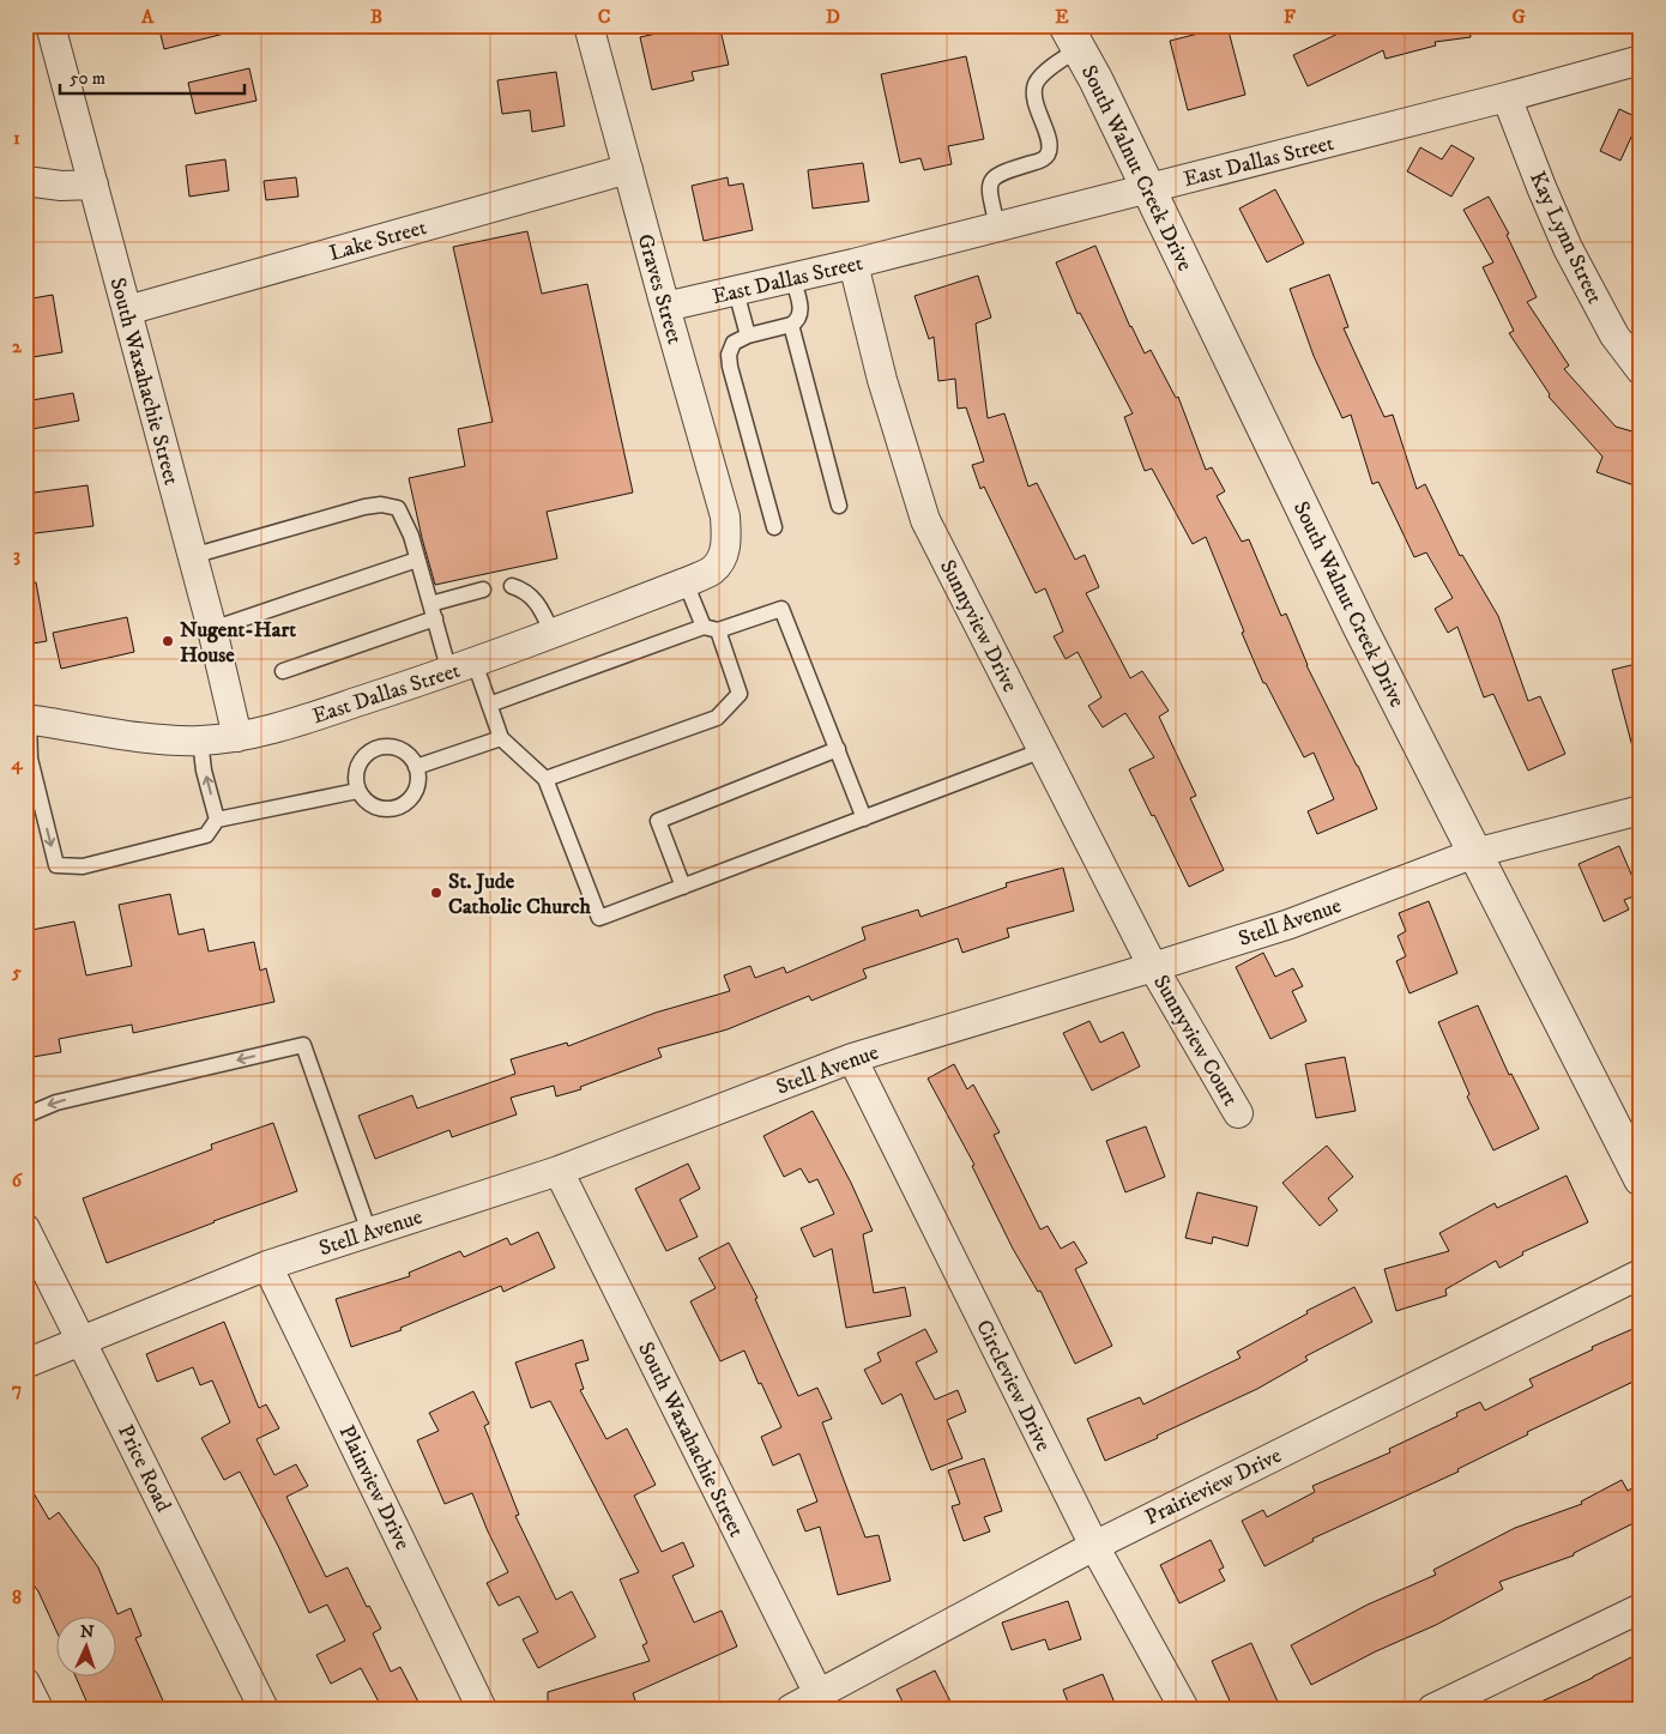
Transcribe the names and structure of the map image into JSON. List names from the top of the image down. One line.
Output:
{"streets":{"street":["East Dallas Street","South Walnut Creek Drive","Kay Lynn Street","Lake Street","Graves Street","South Waxahachie Street","Sunnyview Drive","Stell Avenue","Sunnyview Court","Circleview Drive","Price Road","Prairieview Drive","Plainview Drive"]},"crossings":[["East Dallas Street","South Walnut Creek Drive"],["East Dallas Street","Kay Lynn Street"],["East Dallas Street","Graves Street"],["East Dallas Street","South Waxahachie Street"],["East Dallas Street","Sunnyview Drive"],["South Walnut Creek Drive","Stell Avenue"],["Lake Street","Graves Street"],["Lake Street","South Waxahachie Street"],["South Waxahachie Street","Stell Avenue"],["South Waxahachie Street","Prairieview Drive"],["Sunnyview Drive","Stell Avenue"],["Sunnyview Drive","Sunnyview Court"],["Stell Avenue","Sunnyview Court"],["Stell Avenue","Circleview Drive"],["Stell Avenue","Price Road"],["Stell Avenue","Plainview Drive"],["Circleview Drive","Prairieview Drive"]],"places":["Nugent-Hart House","St. Jude Catholic Church"],"scale_bar":"50 m","north":"top","grid":{"columns":["A","B","C","D","E","F","G"],"rows":["1","2","3","4","5","6","7","8"]}}
